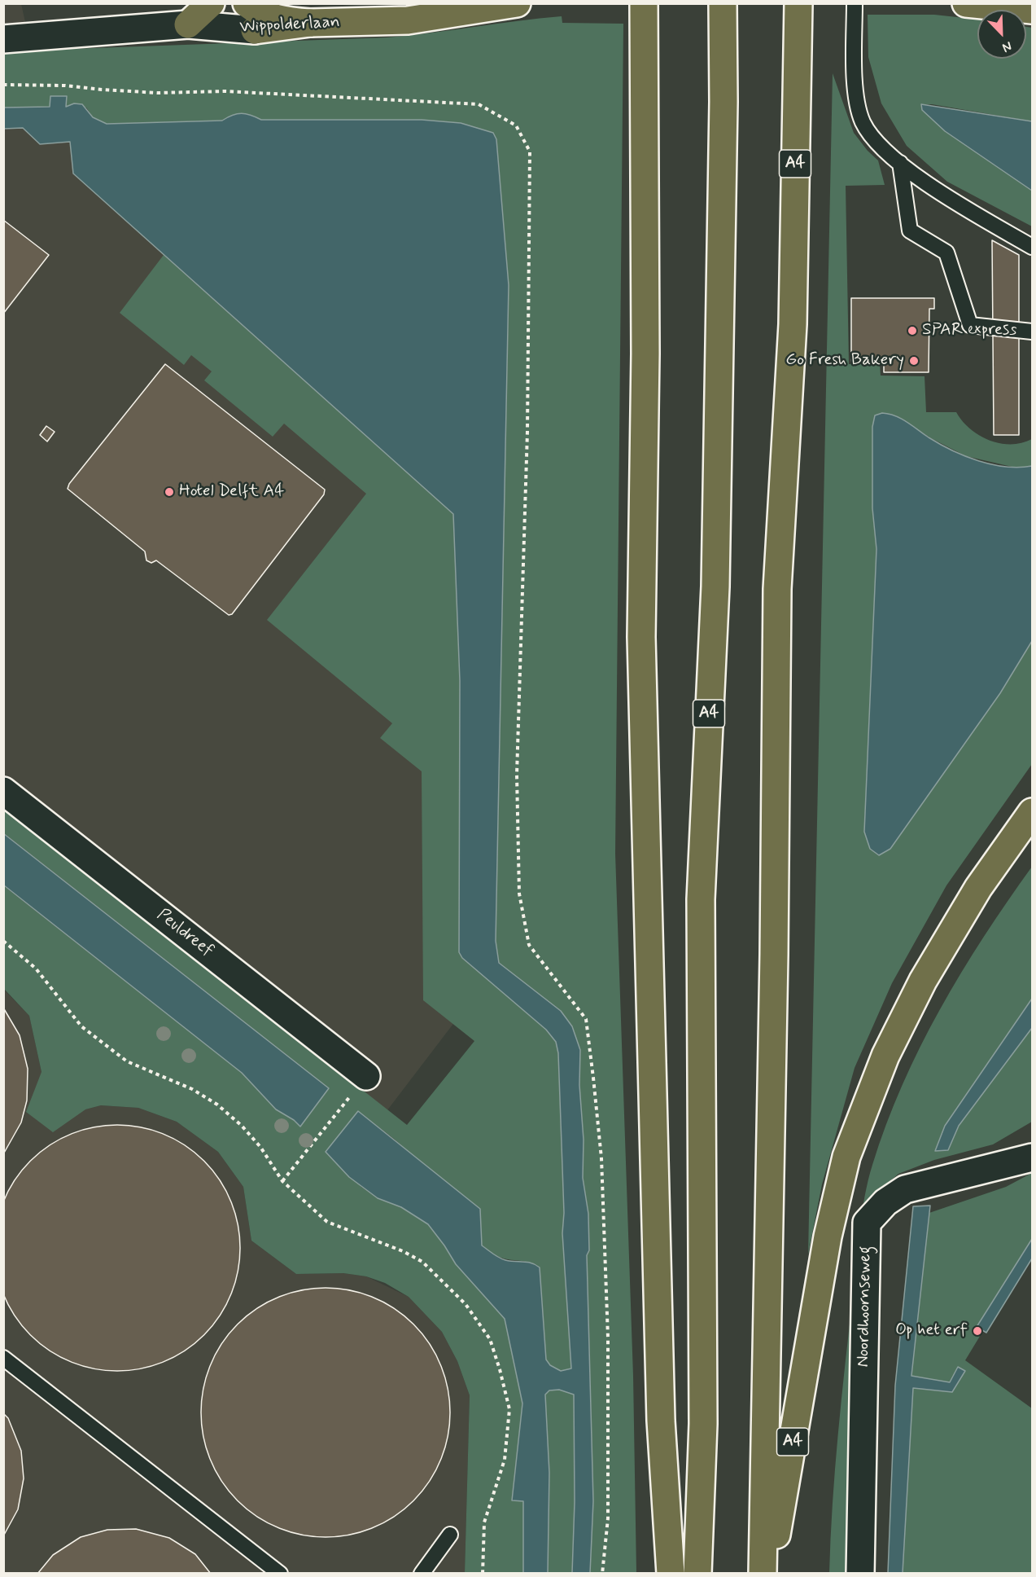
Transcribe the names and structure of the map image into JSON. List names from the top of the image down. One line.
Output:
{"streets":{"main road":["Wippolderlaan","A4"],"street":["Peuldreef","Noordhoornseweg"]},"places":["SPAR express","Go Fresh Bakery","Hotel Delft A4","Op het erf"],"north":"bottom right"}
